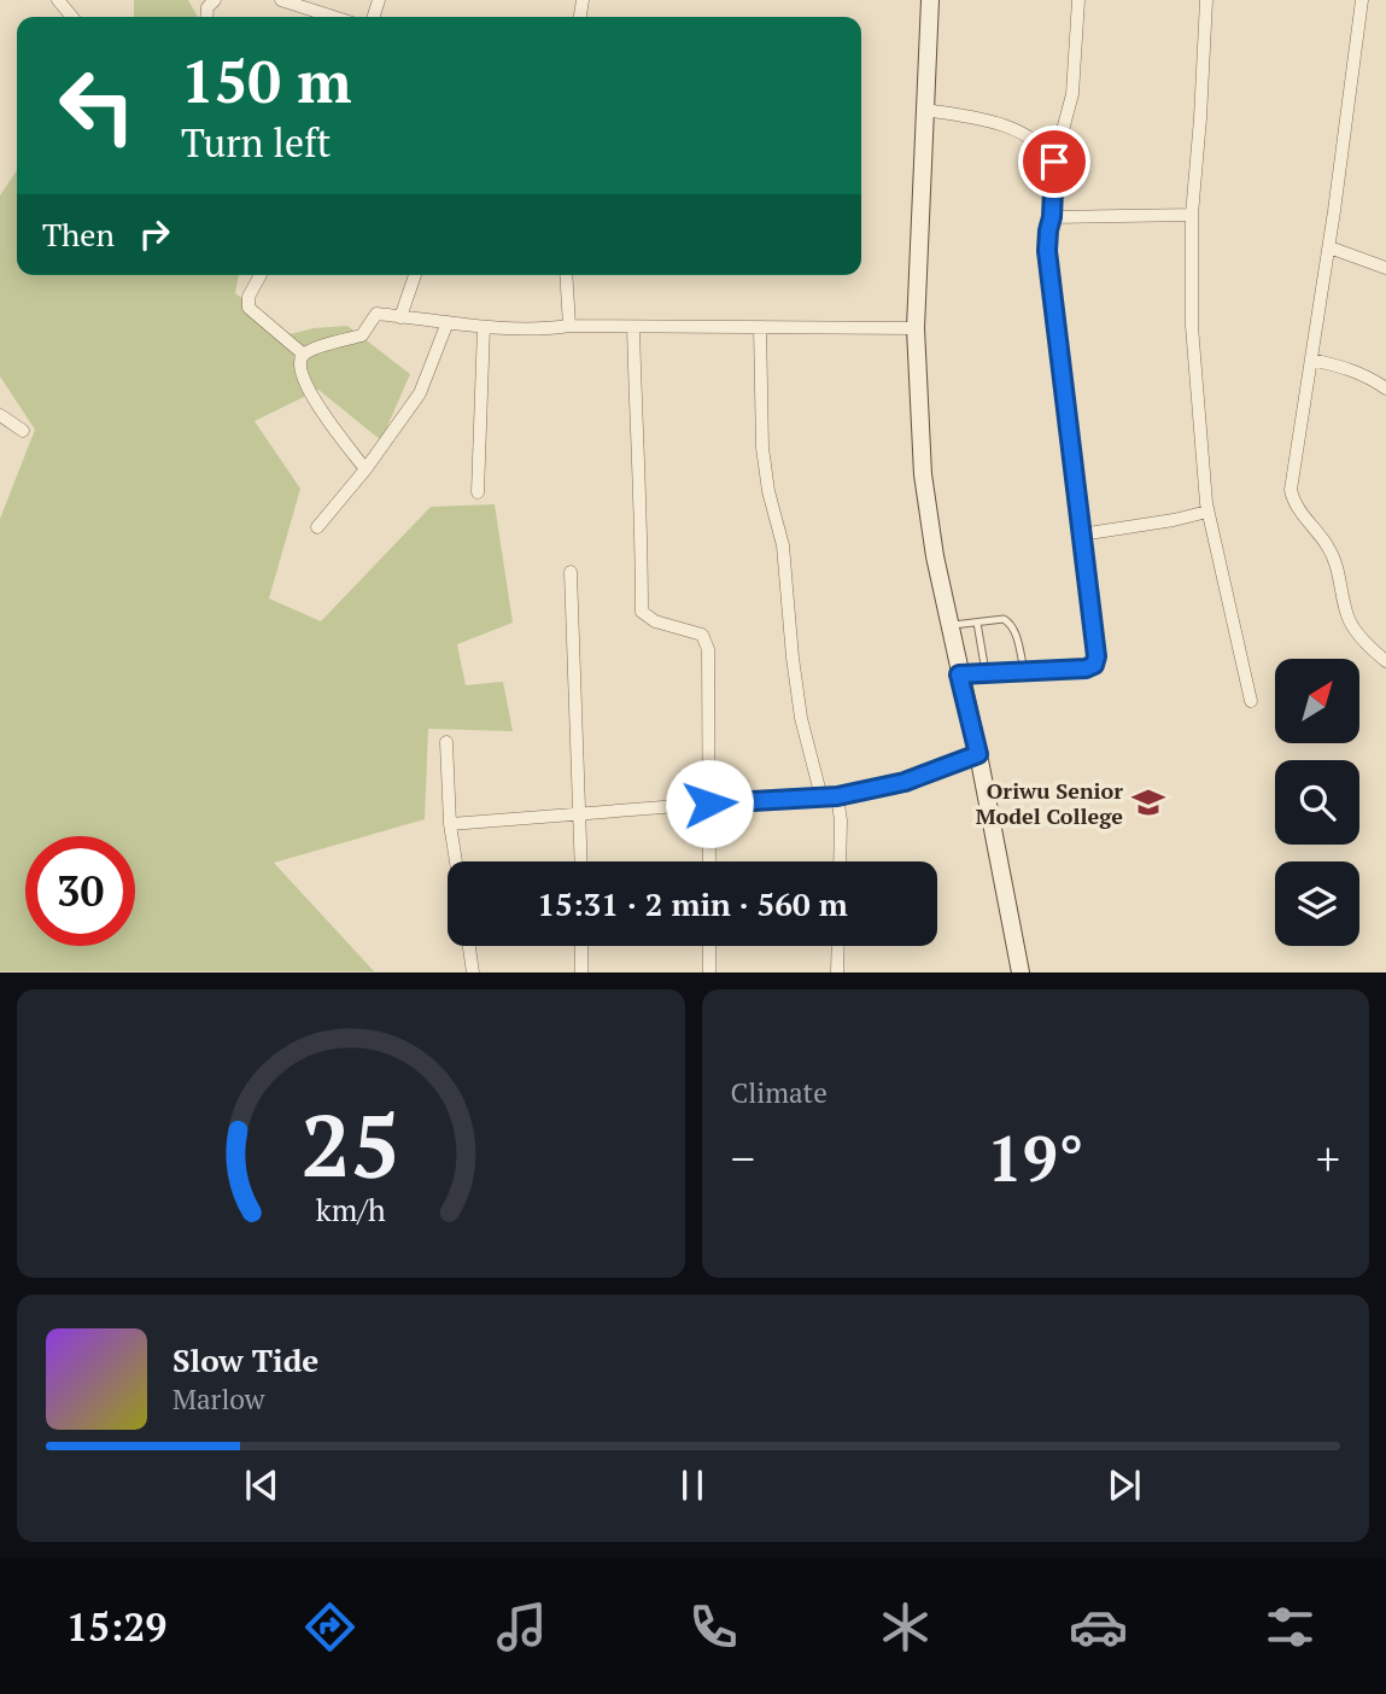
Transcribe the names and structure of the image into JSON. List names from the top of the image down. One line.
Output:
{"places":{"school or university":["Oriwu Senior Model College"]},"north":"top right","page":{"turn":["150 m","Turn left"],"then":"Then","limit":"30","trip":"15:31 · 2 min · 560 m","tile":"Climate","heat":["−","19°","+"],"song":["Slow Tide","Marlow"],"tabs":"15:29","gauge":["25","km/h"]}}
